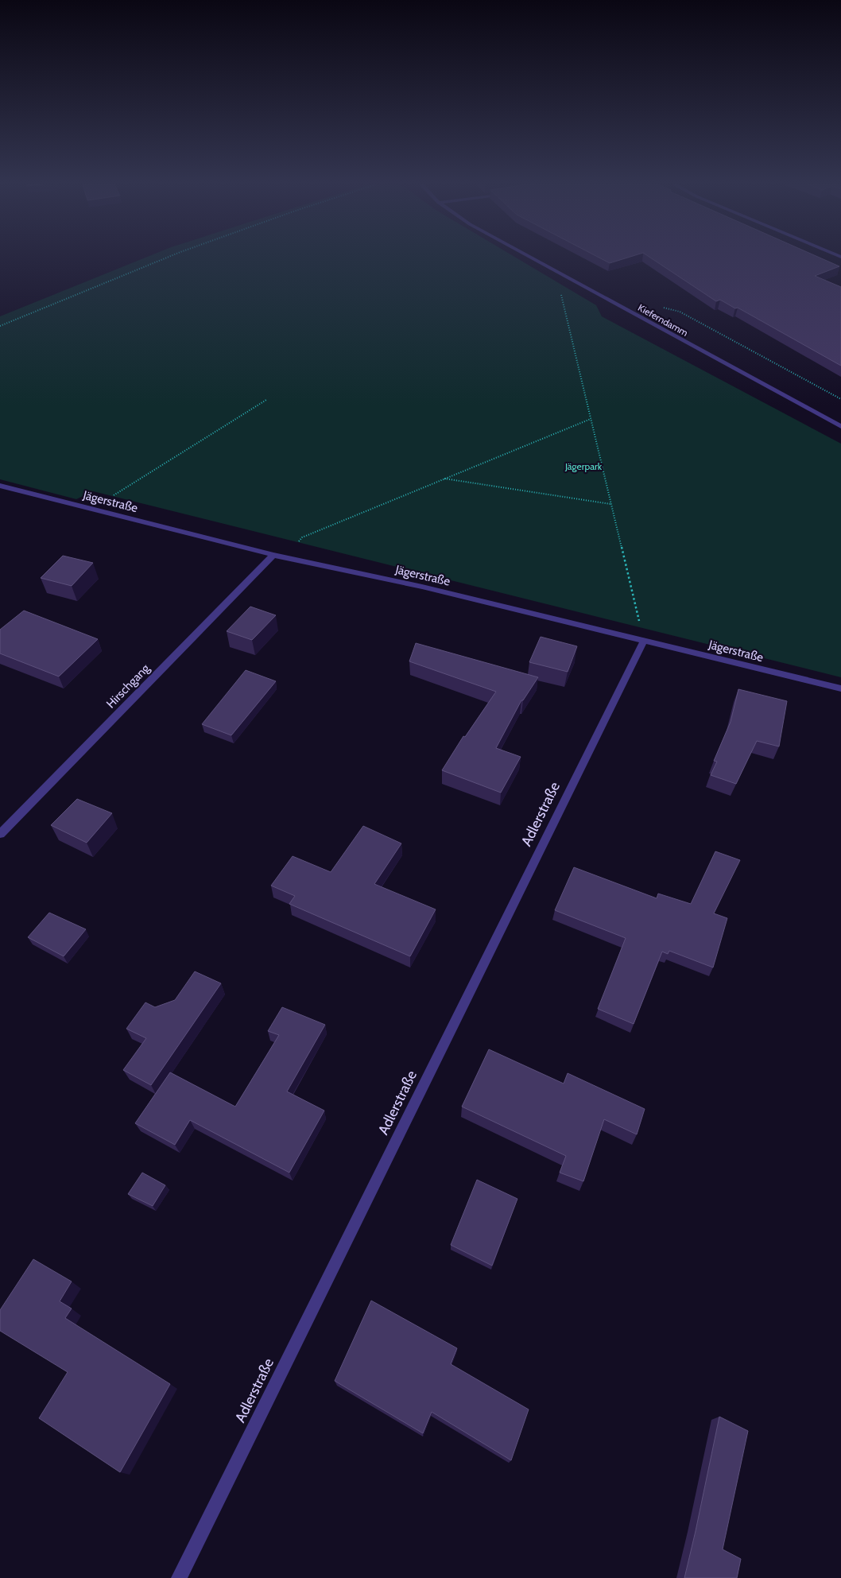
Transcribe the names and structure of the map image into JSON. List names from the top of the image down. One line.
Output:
{"streets":{"street":["Kieferndamm","Jägerstraße","Hirschgang","Adlerstraße"]},"crossings":[["Jägerstraße","Hirschgang"],["Jägerstraße","Adlerstraße"]],"parks":["Jägerpark"]}
